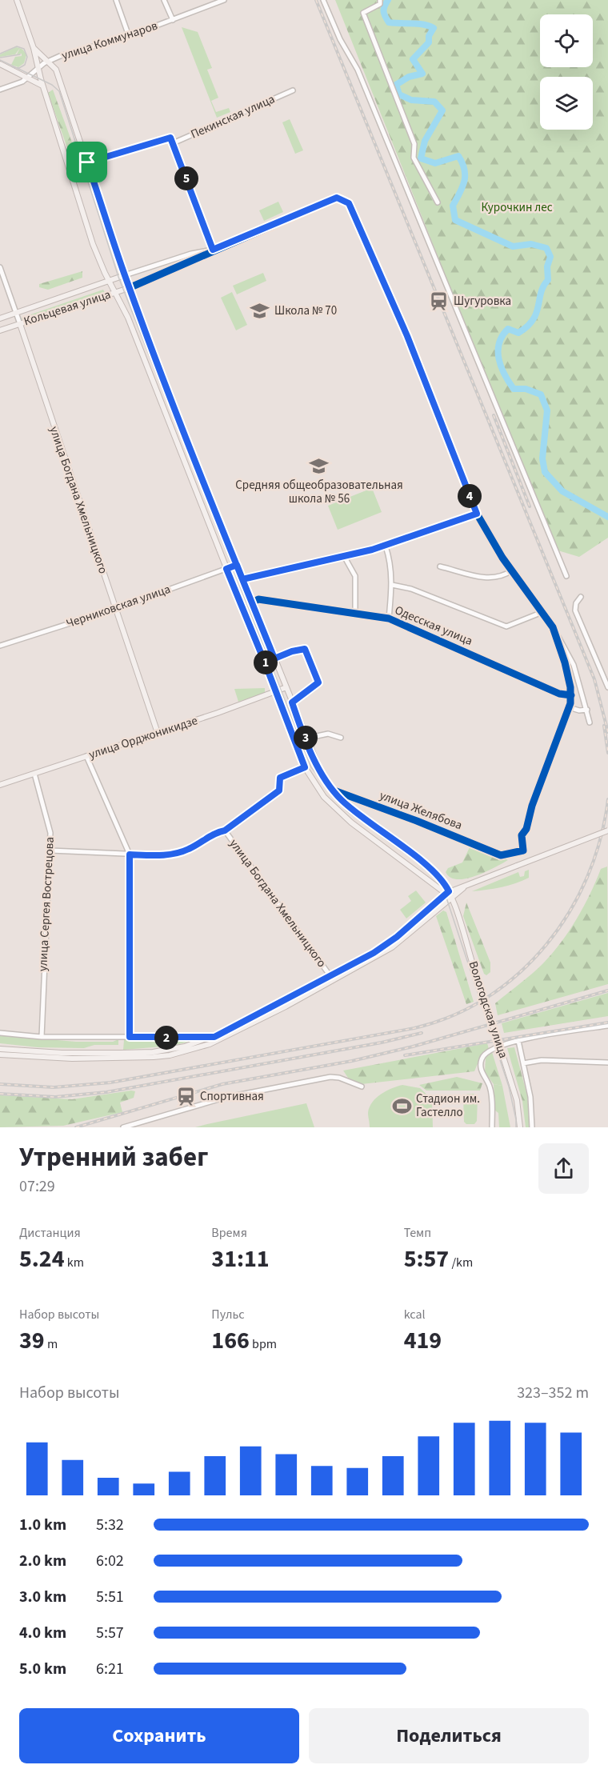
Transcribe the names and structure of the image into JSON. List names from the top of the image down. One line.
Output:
{"streets":{"main road":["Кольцевая улица","улица Богдана Хмельницкого","улица Орджоникидзе","Вологодская улица"],"street":["улица Коммунаров","Пекинская улица","Черниковская улица","Одесская улица","улица Желябова","улица Сергея Вострецова"]},"crossings":[["улица Коммунаров","Вологодская улица"],["Кольцевая улица","улица Богдана Хмельницкого"],["Кольцевая улица","Вологодская улица"],["улица Богдана Хмельницкого","Черниковская улица"],["улица Богдана Хмельницкого","улица Орджоникидзе"],["Черниковская улица","Вологодская улица"],["Одесская улица","Вологодская улица"],["улица Орджоникидзе","улица Сергея Вострецова"],["улица Орджоникидзе","Вологодская улица"],["улица Желябова","Вологодская улица"]],"parks":["Курочкин лес"],"places":{"station":["Шугуровка","Спортивная"],"school or university":["Школа № 70","Средняя общеобразовательная школа № 56"],"sports":["Стадион им. Гастелло"]},"page":{"pins":["5","4","1","3","2"],"heading":["Утренний забег","07:29"],"stats":[["Дистанция","5.24 km"],["Время","31:11"],["Темп","5:57 /km"],["Набор высоты","39 m"],["Пульс","166 bpm"],["kcal","419"]],"chart":["Набор высоты","323–352 m"],"list":[{"name":"1.0 km","note":"5:32"},{"name":"2.0 km","note":"6:02"},{"name":"3.0 km","note":"5:51"},{"name":"4.0 km","note":"5:57"},{"name":"5.0 km","note":"6:21"}],"buttons":["Сохранить","Поделиться"]}}
